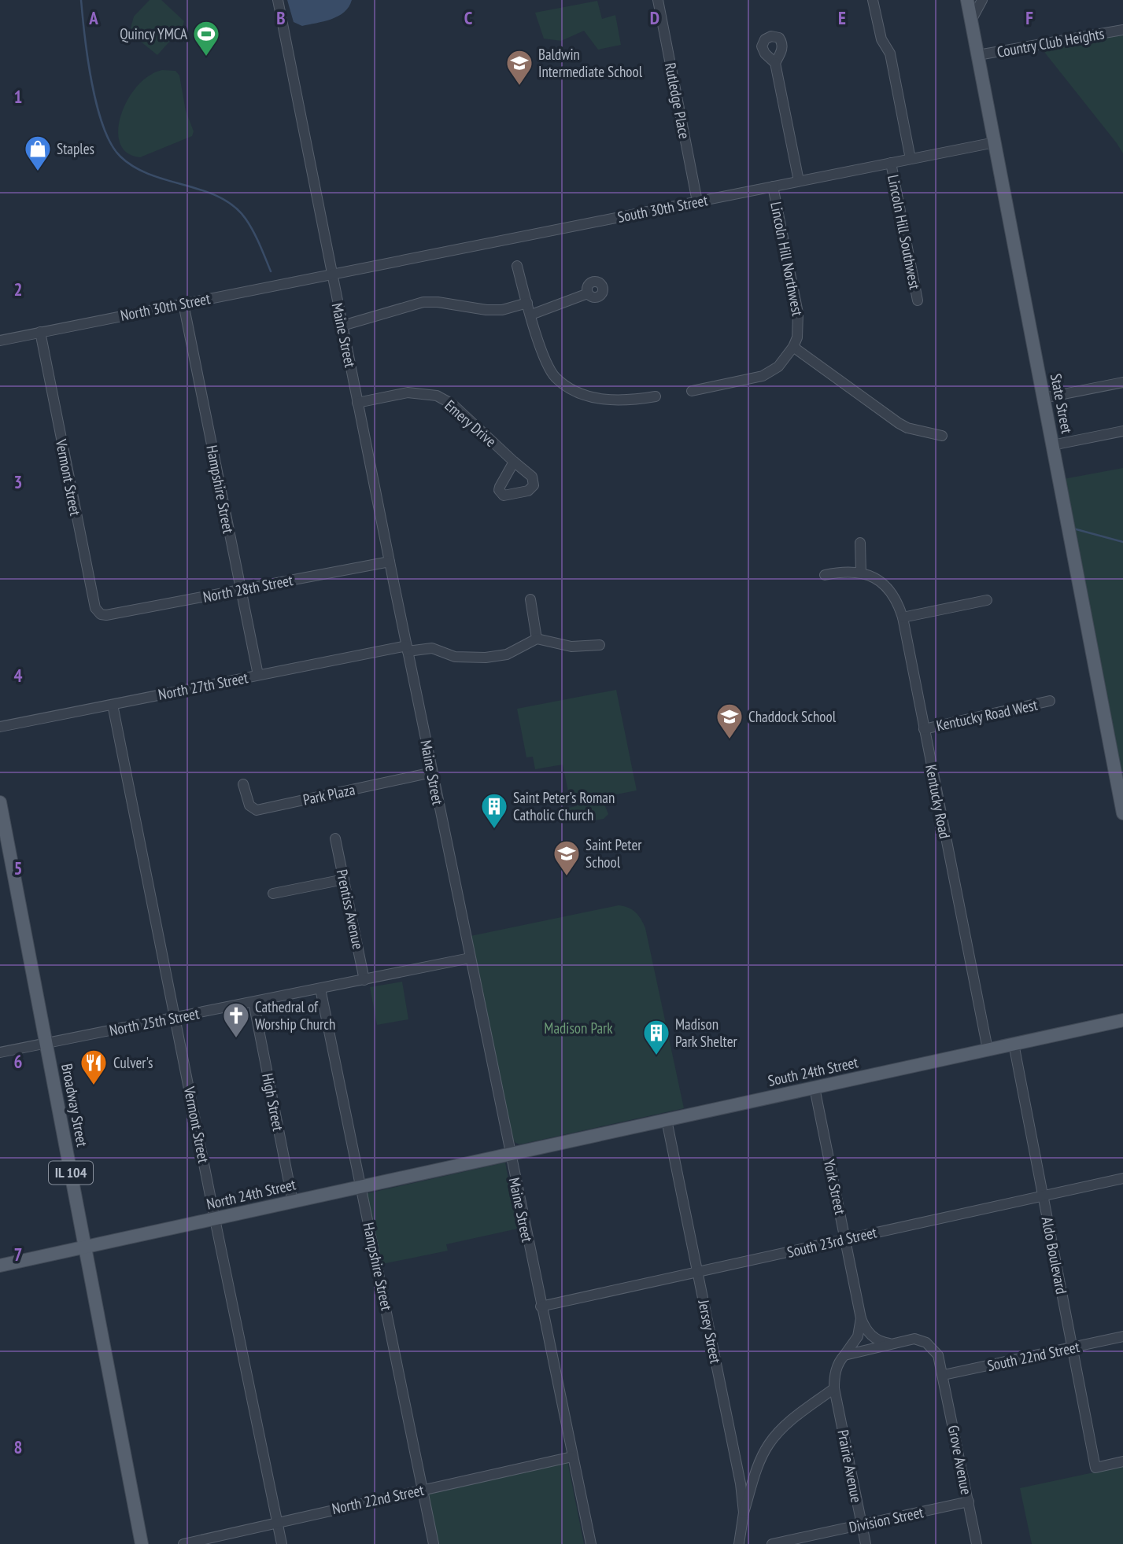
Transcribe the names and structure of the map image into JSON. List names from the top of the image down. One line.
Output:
{"streets":{"main road":["State Street","South 24th Street","Broadway Street","IL 104","North 24th Street"],"street":["Country Club Heights","Rutledge Place","South 30th Street","Lincoln Hill Southwest","Lincoln Hill Northwest","North 30th Street","Maine Street","Emery Drive","Vermont Street","Hampshire Street","North 28th Street","North 27th Street","Kentucky Road West","Park Plaza","Kentucky Road","Prentiss Avenue","North 25th Street","High Street","York Street","South 23rd Street","Aldo Boulevard","Jersey Street","South 22nd Street","Grove Avenue","Prairie Avenue","North 22nd Street","Division Street"]},"crossings":[["Country Club Heights","State Street"],["Rutledge Place","South 30th Street"],["South 30th Street","Lincoln Hill Southwest"],["South 30th Street","Lincoln Hill Northwest"],["South 30th Street","North 30th Street"],["South 30th Street","Maine Street"],["South 30th Street","State Street"],["North 30th Street","Maine Street"],["North 30th Street","Vermont Street"],["North 30th Street","Hampshire Street"],["Maine Street","Emery Drive"],["Maine Street","North 28th Street"],["Maine Street","North 27th Street"],["Maine Street","Park Plaza"],["Maine Street","North 25th Street"],["Maine Street","South 24th Street"],["Maine Street","North 24th Street"],["Maine Street","South 23rd Street"],["Maine Street","North 22nd Street"],["Vermont Street","North 28th Street"],["Vermont Street","North 27th Street"],["Vermont Street","North 25th Street"],["Vermont Street","North 24th Street"],["Vermont Street","North 22nd Street"],["Hampshire Street","North 28th Street"],["Hampshire Street","North 27th Street"],["Hampshire Street","North 25th Street"],["Hampshire Street","North 24th Street"],["Hampshire Street","North 22nd Street"],["Kentucky Road West","Kentucky Road"],["Kentucky Road","South 24th Street"],["Prentiss Avenue","North 25th Street"],["North 25th Street","High Street"],["North 25th Street","Broadway Street"],["South 24th Street","York Street"],["South 24th Street","North 24th Street"],["South 24th Street","Aldo Boulevard"],["South 24th Street","Jersey Street"],["High Street","North 24th Street"],["Broadway Street","North 24th Street"],["York Street","South 23rd Street"],["York Street","Grove Avenue"],["York Street","Prairie Avenue"],["South 23rd Street","Aldo Boulevard"],["South 23rd Street","Jersey Street"],["Aldo Boulevard","South 22nd Street"],["South 22nd Street","Grove Avenue"],["Grove Avenue","Division Street"],["Prairie Avenue","Division Street"]],"parks":["Madison Park"],"places":{"sports":["Quincy YMCA"],"school or university":["Baldwin Intermediate School","Chaddock School","Saint Peter School"],"shop":["Staples"],"building":["Saint Peter's Roman Catholic Church","Madison Park Shelter"],"church":["Cathedral of Worship Church"],"restaurant":["Culver's"]},"grid":{"columns":["A","B","C","D","E","F"],"rows":["1","2","3","4","5","6","7","8"]}}
